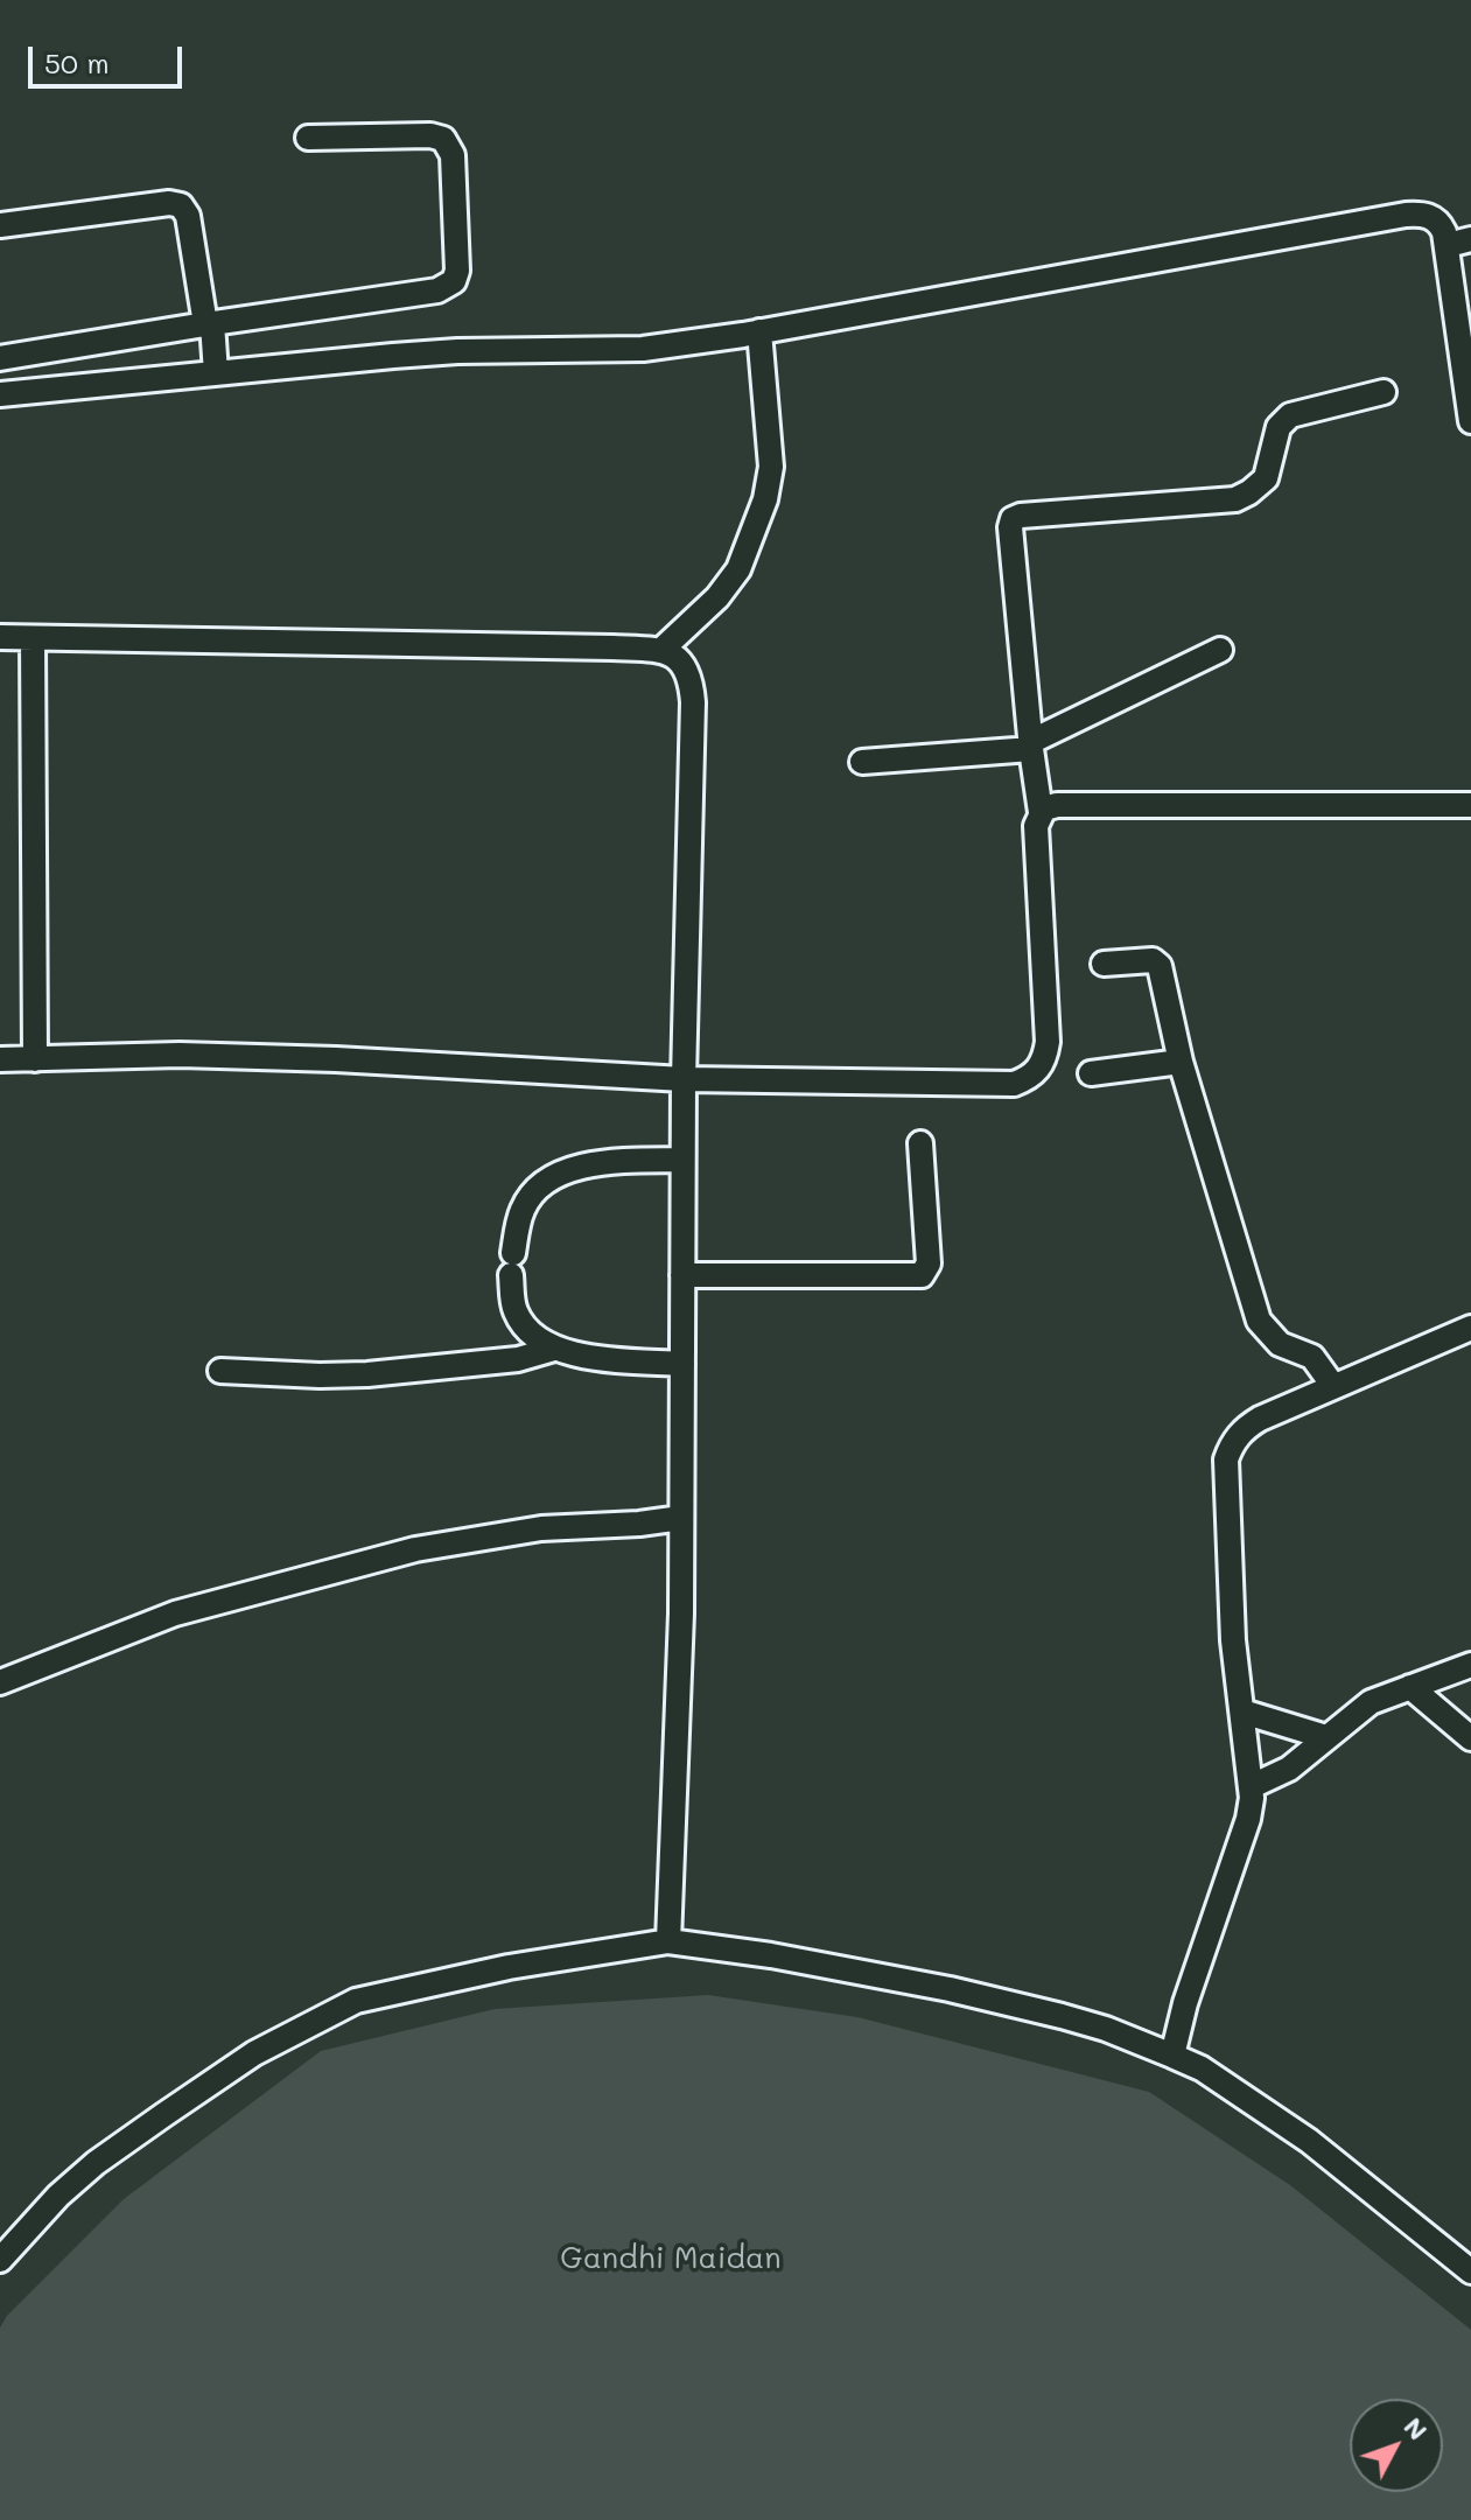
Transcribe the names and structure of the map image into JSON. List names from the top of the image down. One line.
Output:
{"parks":["Gandhi Maidan"],"scale_bar":"50 m","north":"top right"}
